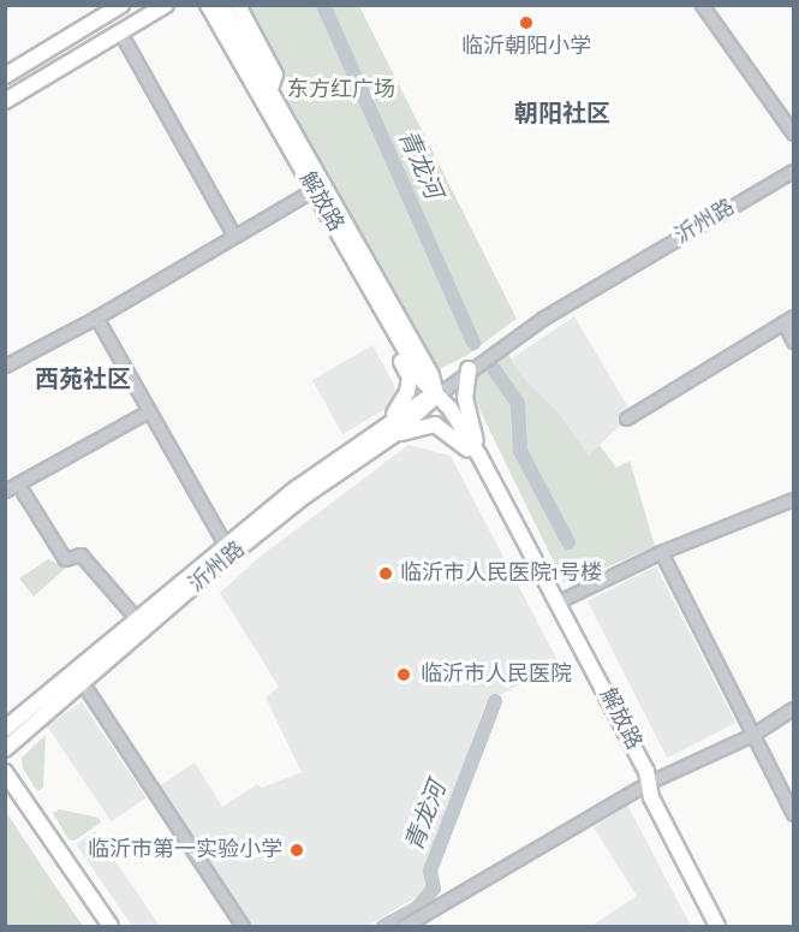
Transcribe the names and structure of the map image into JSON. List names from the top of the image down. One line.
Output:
{"streets":{"main road":["解放路","沂州路"]},"crossings":[["解放路","沂州路"]],"districts":["朝阳社区","西苑社区"],"water":["青龙河"],"parks":["东方红广场"],"places":["临沂朝阳小学","临沂市人民医院1号楼","临沂市人民医院","临沂市第一实验小学"]}
